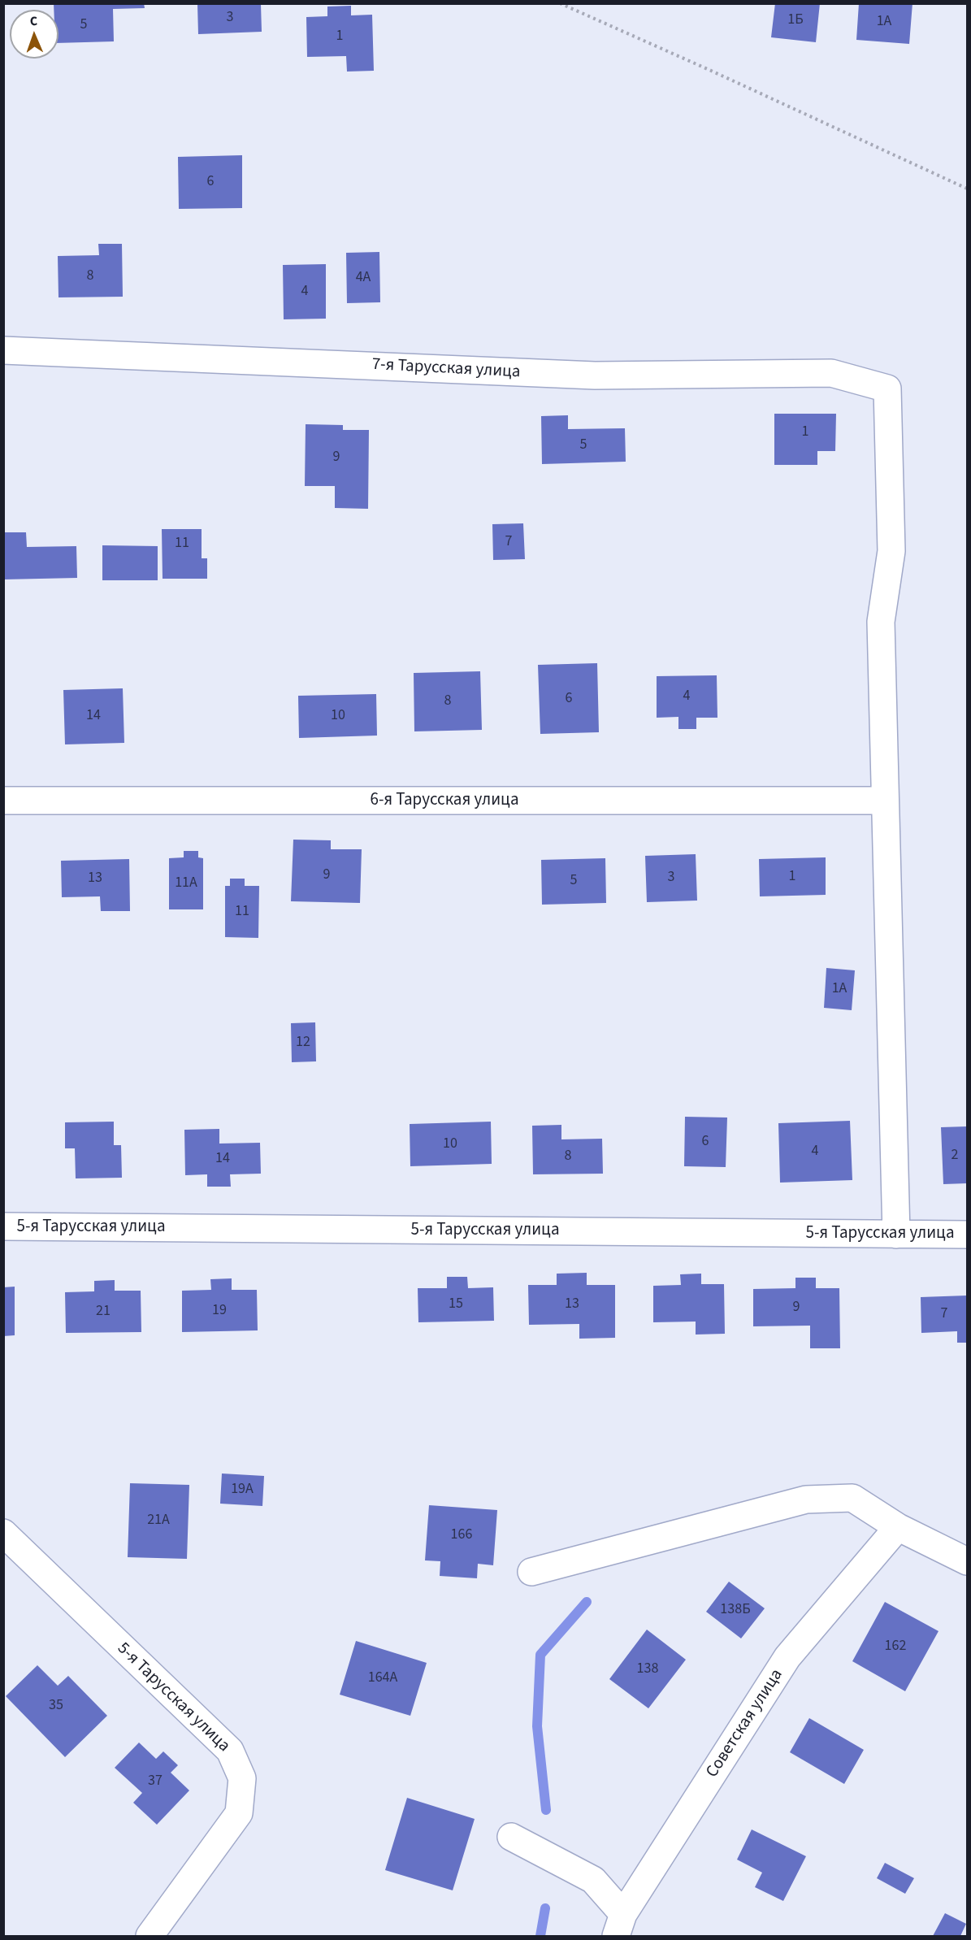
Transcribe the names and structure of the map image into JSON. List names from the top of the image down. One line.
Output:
{"streets":{"street":["7-я Тарусская улица","6-я Тарусская улица","5-я Тарусская улица","Советская улица"]},"crossings":[["7-я Тарусская улица","6-я Тарусская улица"]],"house_numbers":["3","1Б","1А","5","1","6","8","4А","4","1","5","9","7","11","4","6","8","14","10","9","1","3","13","5","11А","11","1А","12","6","10","4","2","8","14","15","13","9","19","21","7","19А","21А","166","138Б","162","138","164А","35","37"],"north":"top"}
